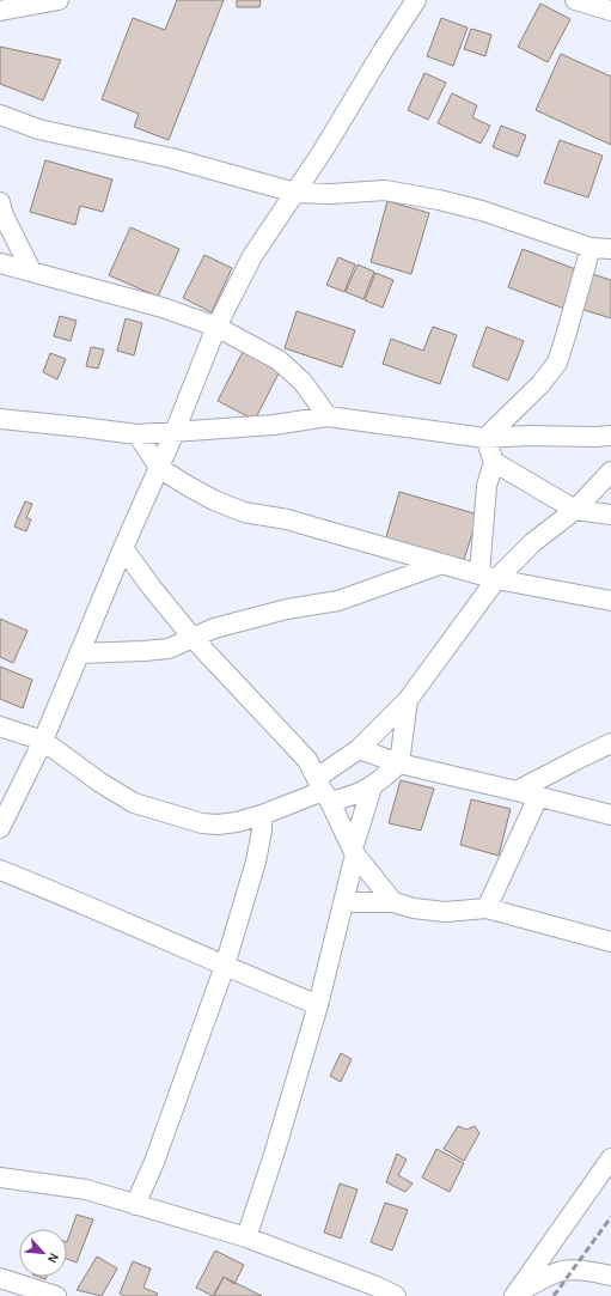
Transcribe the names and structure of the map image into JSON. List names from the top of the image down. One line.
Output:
{"north":"bottom right"}
